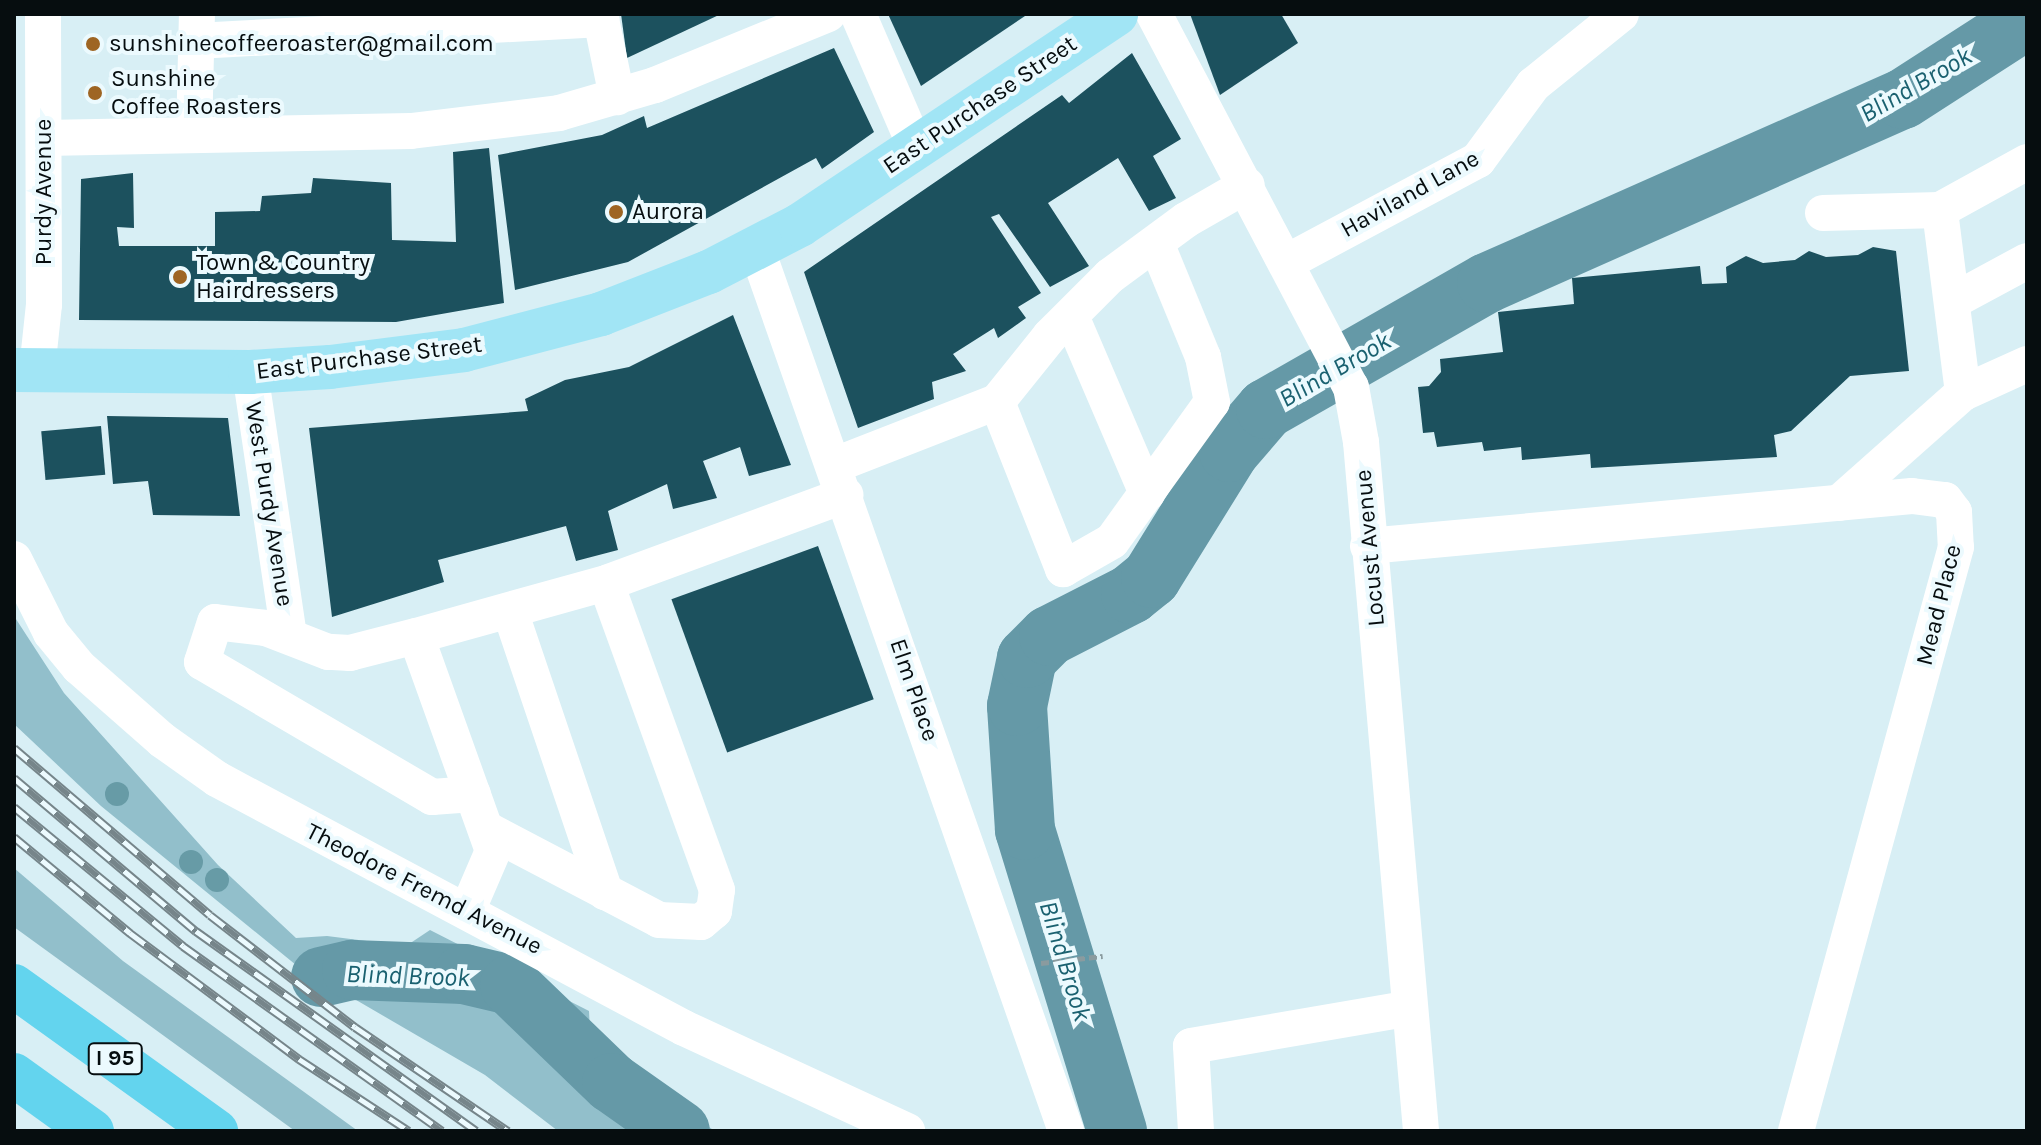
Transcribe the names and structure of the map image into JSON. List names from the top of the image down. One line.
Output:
{"streets":{"highway":["I 95"],"main road":["East Purchase Street"],"street":["Purdy Avenue","Haviland Lane","West Purdy Avenue","Locust Avenue","Mead Place","Elm Place","Theodore Fremd Avenue"]},"crossings":[["East Purchase Street","Purdy Avenue"],["East Purchase Street","West Purdy Avenue"],["East Purchase Street","Elm Place"],["Haviland Lane","Locust Avenue"],["Locust Avenue","Mead Place"]],"water":["Blind Brook"],"places":["sunshinecoffeeroaster@gmail.com","Sunshine Coffee Roasters","Aurora","Town & Country Hairdressers"]}
